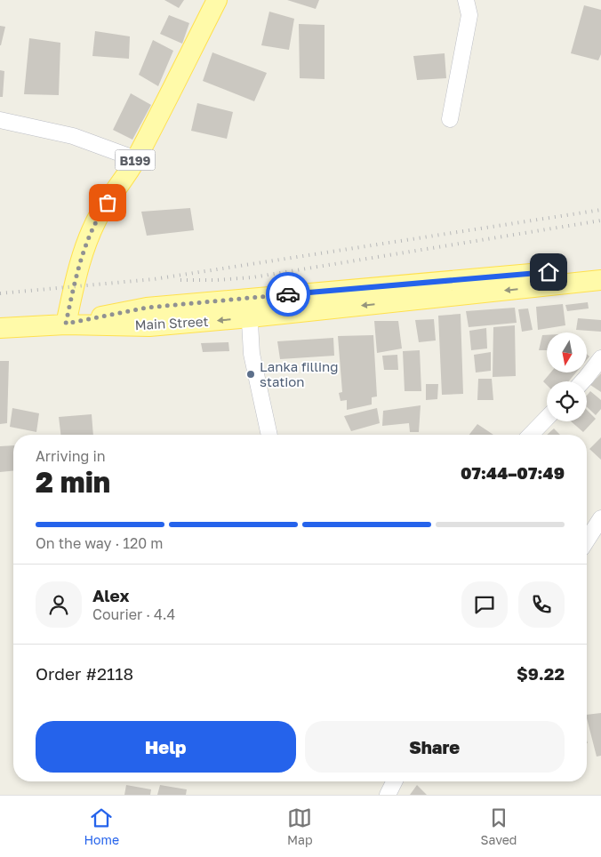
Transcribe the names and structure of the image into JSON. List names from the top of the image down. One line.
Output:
{"streets":{"main road":["B199","Main Street"]},"crossings":[["B199","Main Street"]],"places":["Lanka filling station"],"north":"bottom","page":{"heading":["2 min","Arriving in","07:44–07:49"],"panel":["Alex","Courier · 4.4","Order #2118","$9.22"],"bar":"On the way · 120 m","buttons":["Help","Share"],"tabs":["Home","Map","Saved"]}}
